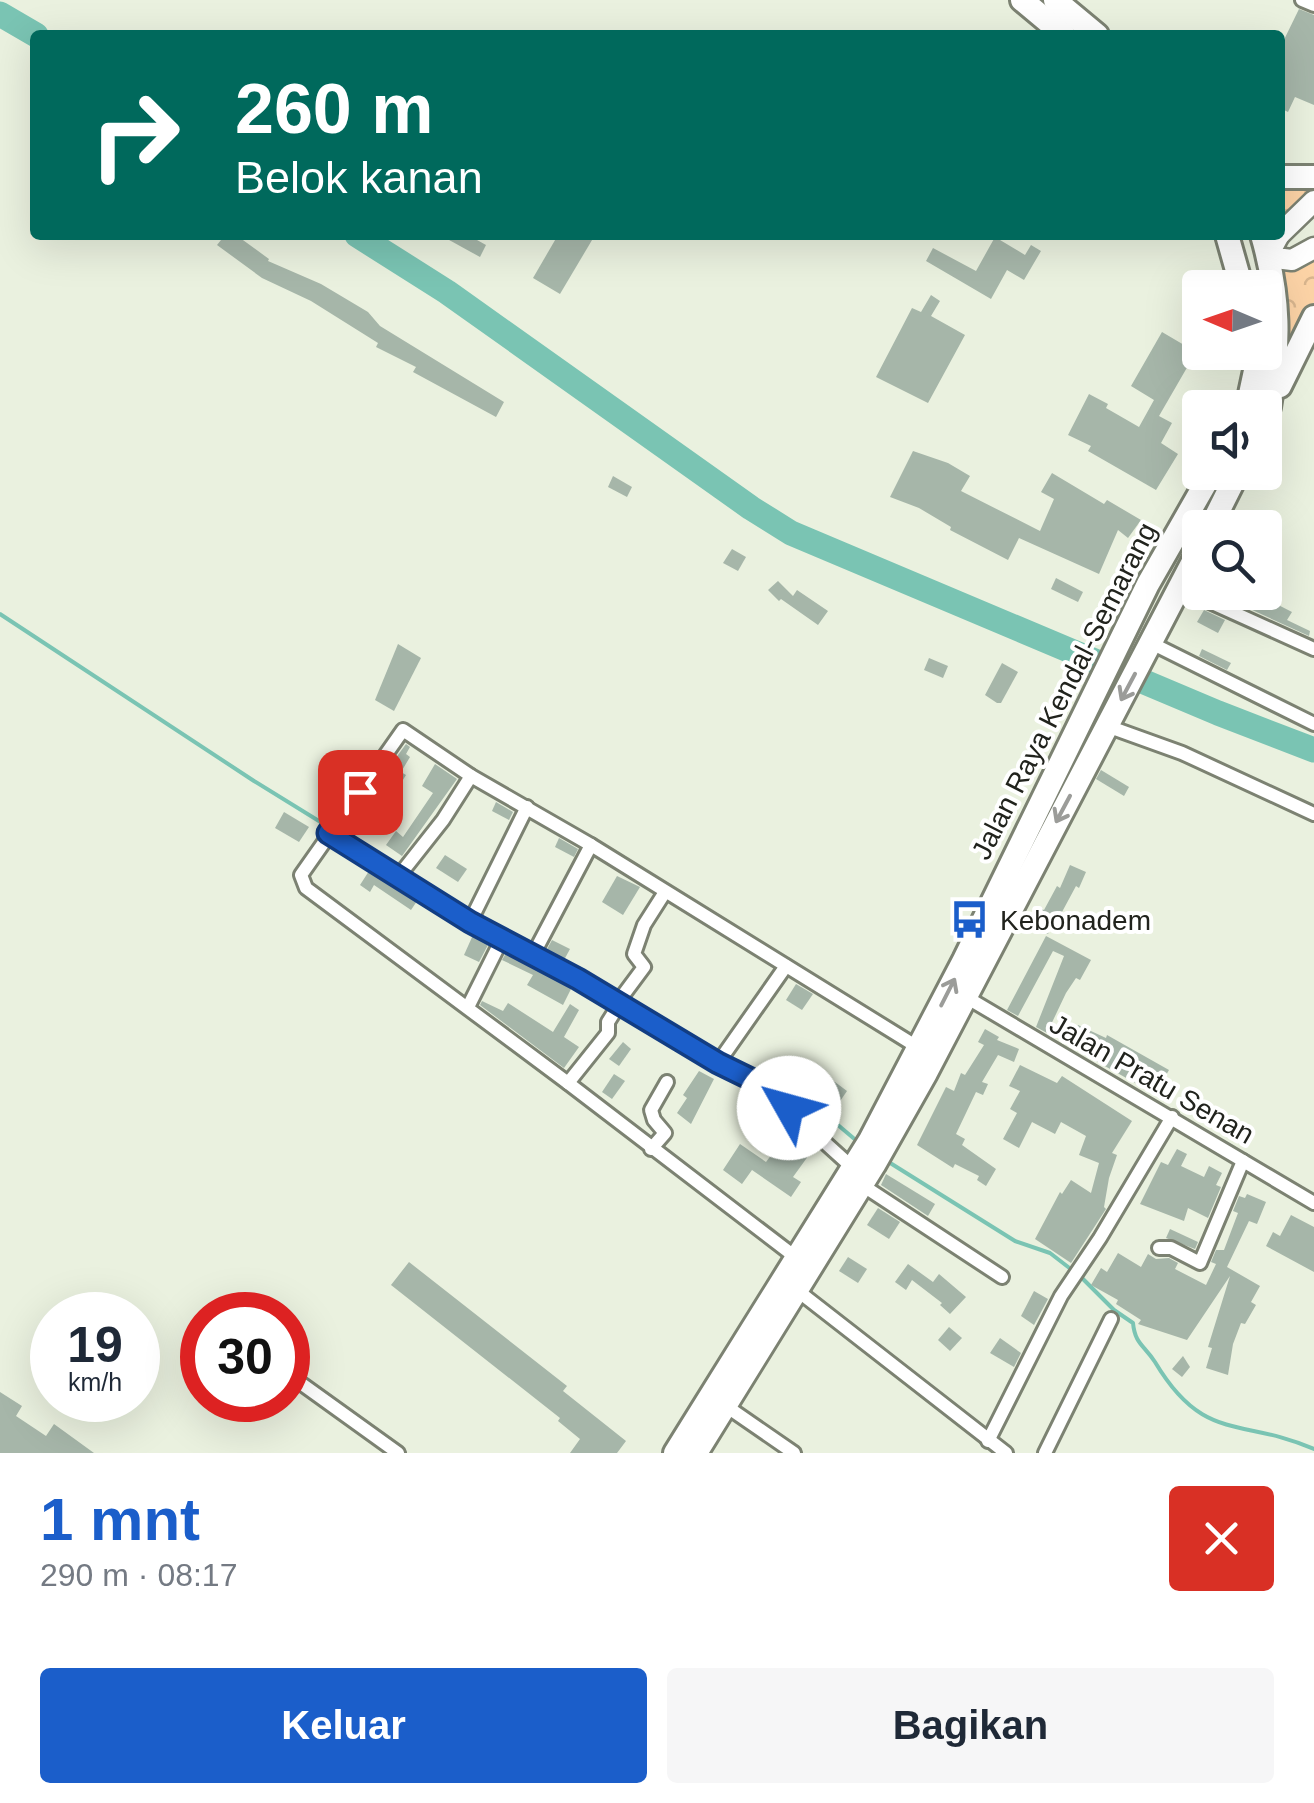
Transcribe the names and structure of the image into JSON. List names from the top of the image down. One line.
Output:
{"streets":{"highway":["Jalan Raya Kendal-Semarang"],"street":["Jalan Pratu Senan"]},"crossings":[["Jalan Raya Kendal-Semarang","Jalan Pratu Senan"]],"places":{"bus stop":["Kebonadem"]},"north":"left","page":{"turn":["260 m","Belok kanan"],"speed":"19 km/h","limit":"30","heading":["1 mnt","290 m · 08:17"],"buttons":["Keluar","Bagikan"]}}
